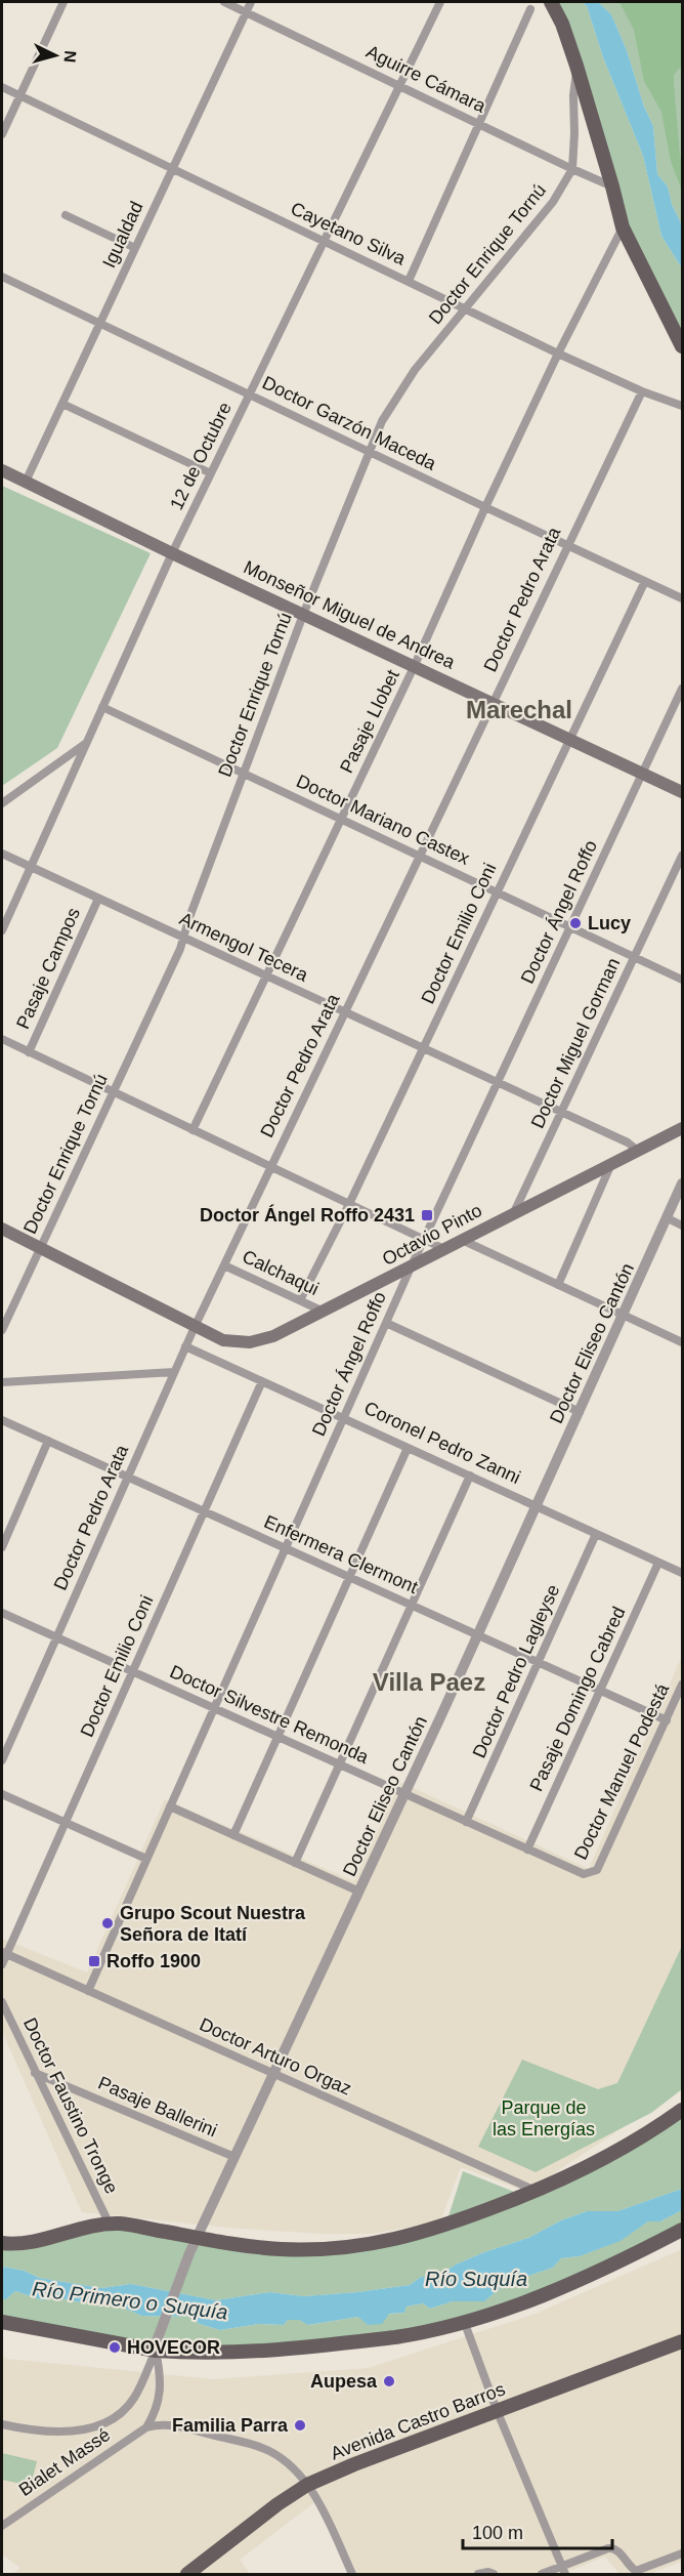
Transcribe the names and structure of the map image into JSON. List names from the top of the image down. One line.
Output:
{"streets":{"main road":["Monseñor Miguel de Andrea","Octavio Pinto","Avenida Castro Barros"],"street":["Aguirre Cámara","Cayetano Silva","Igualdad","Doctor Enrique Tornú","Doctor Garzón Maceda","12 de Octubre","Doctor Pedro Arata","Pasaje Llobet","Doctor Mariano Castex","Doctor Ángel Roffo","Doctor Emilio Coni","Armengol Tecera","Pasaje Campos","Doctor Miguel Gorman","Calchaqui","Doctor Eliseo Cantón","Coronel Pedro Zanni","Enfermera Clermont","Doctor Pedro Lagleyse","Pasaje Domingo Cabred","Doctor Silvestre Remonda","Doctor Manuel Podestá","Doctor Arturo Orgaz","Doctor Faustino Tronge","Pasaje Ballerini","Bialet Massé"]},"crossings":[["Aguirre Cámara","Igualdad"],["Aguirre Cámara","Doctor Enrique Tornú"],["Aguirre Cámara","12 de Octubre"],["Cayetano Silva","Igualdad"],["Cayetano Silva","Doctor Enrique Tornú"],["Cayetano Silva","12 de Octubre"],["Cayetano Silva","Doctor Pedro Arata"],["Cayetano Silva","Pasaje Llobet"],["Igualdad","Doctor Garzón Maceda"],["Igualdad","Monseñor Miguel de Andrea"],["Doctor Enrique Tornú","Doctor Garzón Maceda"],["Doctor Enrique Tornú","Monseñor Miguel de Andrea"],["Doctor Enrique Tornú","Doctor Mariano Castex"],["Doctor Enrique Tornú","Armengol Tecera"],["Doctor Garzón Maceda","12 de Octubre"],["Doctor Garzón Maceda","Doctor Pedro Arata"],["Doctor Garzón Maceda","Pasaje Llobet"],["Doctor Garzón Maceda","Doctor Emilio Coni"],["12 de Octubre","Monseñor Miguel de Andrea"],["12 de Octubre","Doctor Mariano Castex"],["12 de Octubre","Armengol Tecera"],["Doctor Pedro Arata","Monseñor Miguel de Andrea"],["Doctor Pedro Arata","Doctor Mariano Castex"],["Doctor Pedro Arata","Armengol Tecera"],["Doctor Pedro Arata","Octavio Pinto"],["Doctor Pedro Arata","Calchaqui"],["Doctor Pedro Arata","Coronel Pedro Zanni"],["Doctor Pedro Arata","Enfermera Clermont"],["Doctor Pedro Arata","Doctor Silvestre Remonda"],["Monseñor Miguel de Andrea","Pasaje Llobet"],["Monseñor Miguel de Andrea","Doctor Ángel Roffo"],["Monseñor Miguel de Andrea","Doctor Emilio Coni"],["Pasaje Llobet","Doctor Mariano Castex"],["Pasaje Llobet","Armengol Tecera"],["Doctor Mariano Castex","Doctor Ángel Roffo"],["Doctor Mariano Castex","Doctor Emilio Coni"],["Doctor Mariano Castex","Doctor Miguel Gorman"],["Doctor Ángel Roffo","Armengol Tecera"],["Doctor Ángel Roffo","Octavio Pinto"],["Doctor Ángel Roffo","Coronel Pedro Zanni"],["Doctor Ángel Roffo","Enfermera Clermont"],["Doctor Ángel Roffo","Doctor Silvestre Remonda"],["Doctor Ángel Roffo","Doctor Arturo Orgaz"],["Doctor Emilio Coni","Armengol Tecera"],["Doctor Emilio Coni","Calchaqui"],["Doctor Emilio Coni","Coronel Pedro Zanni"],["Doctor Emilio Coni","Enfermera Clermont"],["Doctor Emilio Coni","Doctor Silvestre Remonda"],["Doctor Emilio Coni","Doctor Arturo Orgaz"],["Armengol Tecera","Pasaje Campos"],["Armengol Tecera","Doctor Miguel Gorman"],["Armengol Tecera","Octavio Pinto"],["Doctor Miguel Gorman","Octavio Pinto"],["Octavio Pinto","Calchaqui"],["Doctor Eliseo Cantón","Coronel Pedro Zanni"],["Doctor Eliseo Cantón","Enfermera Clermont"],["Doctor Eliseo Cantón","Doctor Silvestre Remonda"],["Doctor Eliseo Cantón","Doctor Arturo Orgaz"],["Doctor Eliseo Cantón","Pasaje Ballerini"],["Coronel Pedro Zanni","Doctor Pedro Lagleyse"],["Coronel Pedro Zanni","Pasaje Domingo Cabred"],["Enfermera Clermont","Doctor Pedro Lagleyse"],["Enfermera Clermont","Pasaje Domingo Cabred"],["Enfermera Clermont","Doctor Manuel Podestá"],["Doctor Pedro Lagleyse","Doctor Silvestre Remonda"],["Pasaje Domingo Cabred","Doctor Silvestre Remonda"],["Doctor Silvestre Remonda","Doctor Manuel Podestá"],["Doctor Faustino Tronge","Pasaje Ballerini"]],"districts":["Marechal","Villa Paez"],"water":["Río Suquía","Río Primero o Suquía"],"parks":["Parque de las Energías"],"places":{"other":["Lucy","Grupo Scout Nuestra Señora de Itatí","HOVECOR","Aupesa","Familia Parra"],"transit":["Doctor Ángel Roffo 2431","Roffo 1900"]},"scale_bar":"100 m","north":"right"}
